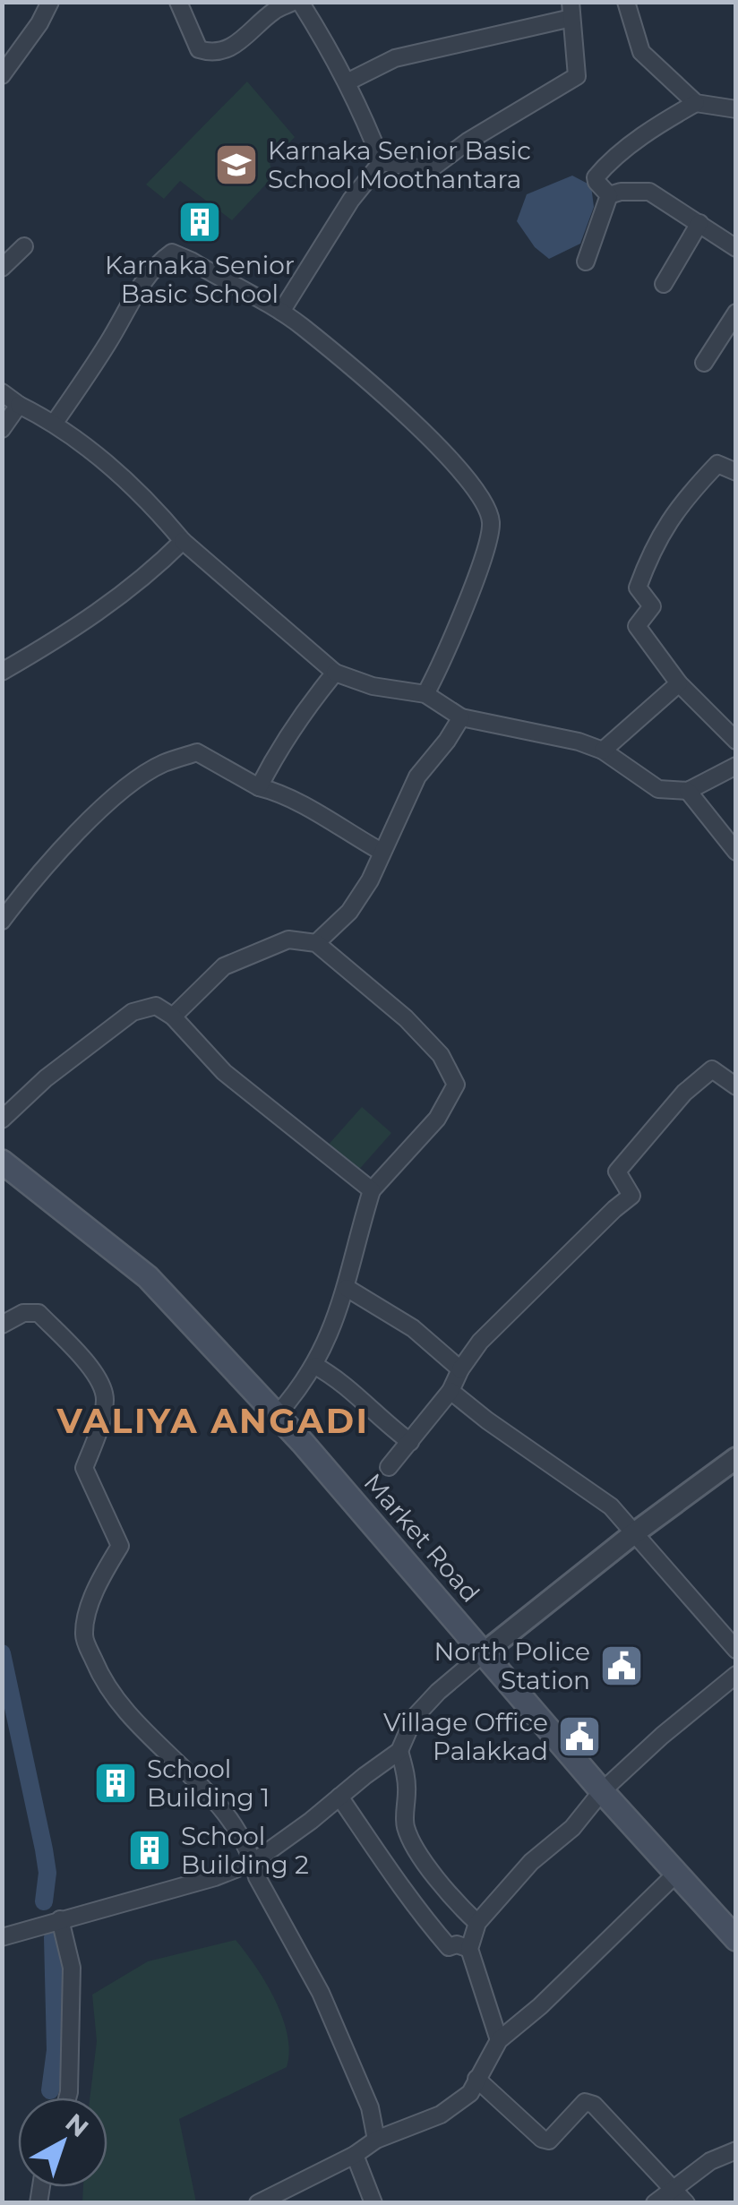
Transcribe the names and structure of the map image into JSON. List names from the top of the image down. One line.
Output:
{"streets":{"main road":["Market Road"]},"districts":["VALIYA ANGADI"],"places":{"school or university":["Karnaka Senior Basic School Moothantara"],"building":["Karnaka Senior Basic School","School Building 1","School Building 2"],"public building":["North Police Station","Village Office Palakkad"]},"north":"top right"}
